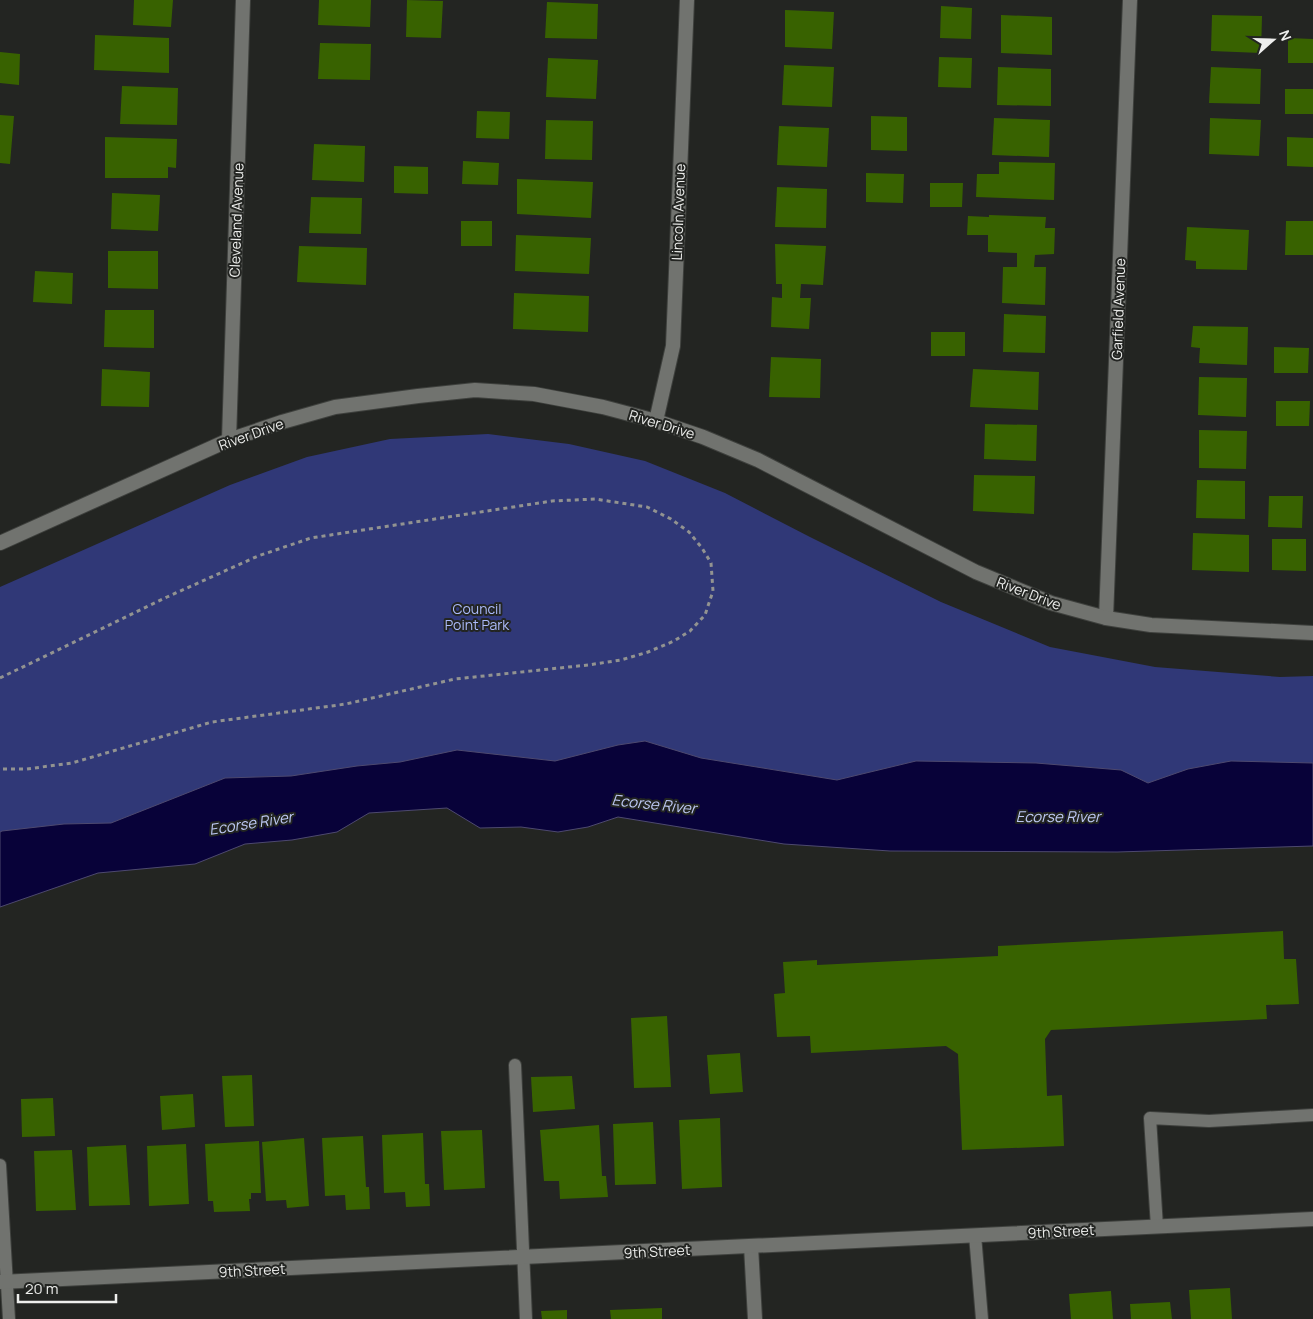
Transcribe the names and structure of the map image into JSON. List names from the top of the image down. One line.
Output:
{"streets":{"street":["Lincoln Avenue","Cleveland Avenue","Garfield Avenue","River Drive","9th Street"]},"crossings":[["Lincoln Avenue","River Drive"],["Cleveland Avenue","River Drive"],["Garfield Avenue","River Drive"]],"water":["Ecorse River"],"parks":["Council Point Park"],"scale_bar":"20 m","north":"right"}
